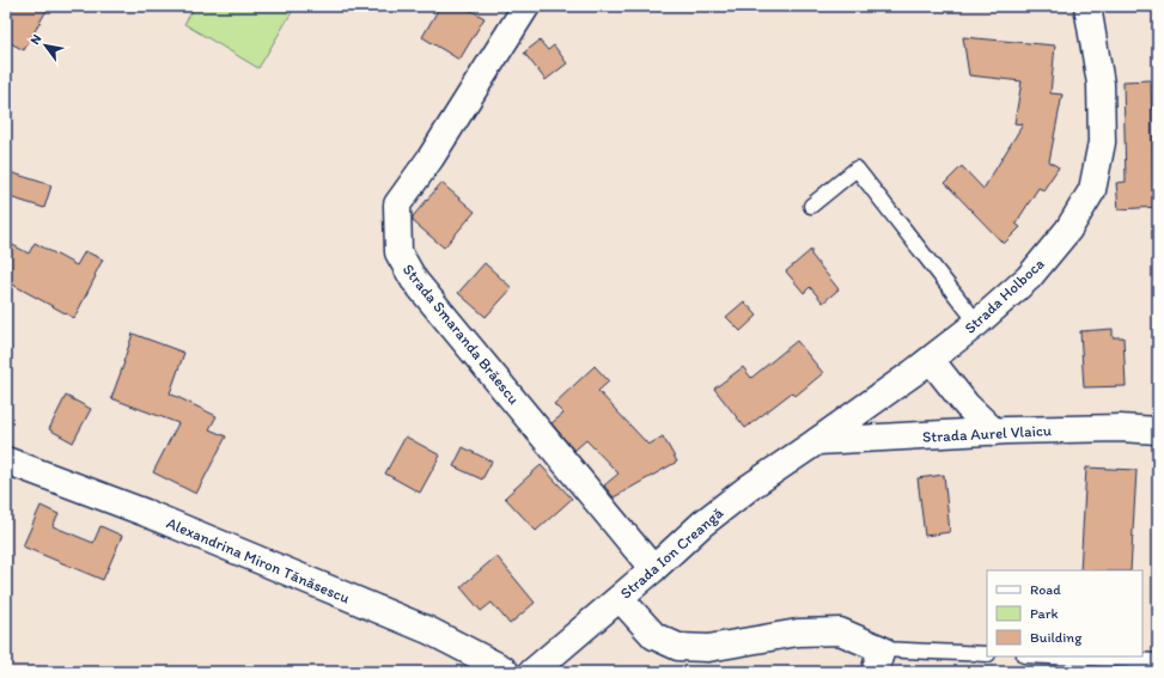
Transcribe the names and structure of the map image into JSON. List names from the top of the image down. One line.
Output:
{"streets":{"street":["Strada Holboca","Strada Smaranda Brăescu","Strada Aurel Vlaicu","Strada Ion Creangă","Alexandrina Miron Tănăsescu"]},"crossings":[["Strada Holboca","Strada Aurel Vlaicu"],["Strada Holboca","Strada Ion Creangă"],["Strada Smaranda Brăescu","Strada Ion Creangă"],["Strada Aurel Vlaicu","Strada Ion Creangă"]],"legend":["Road","Park","Building"],"north":"top left"}
